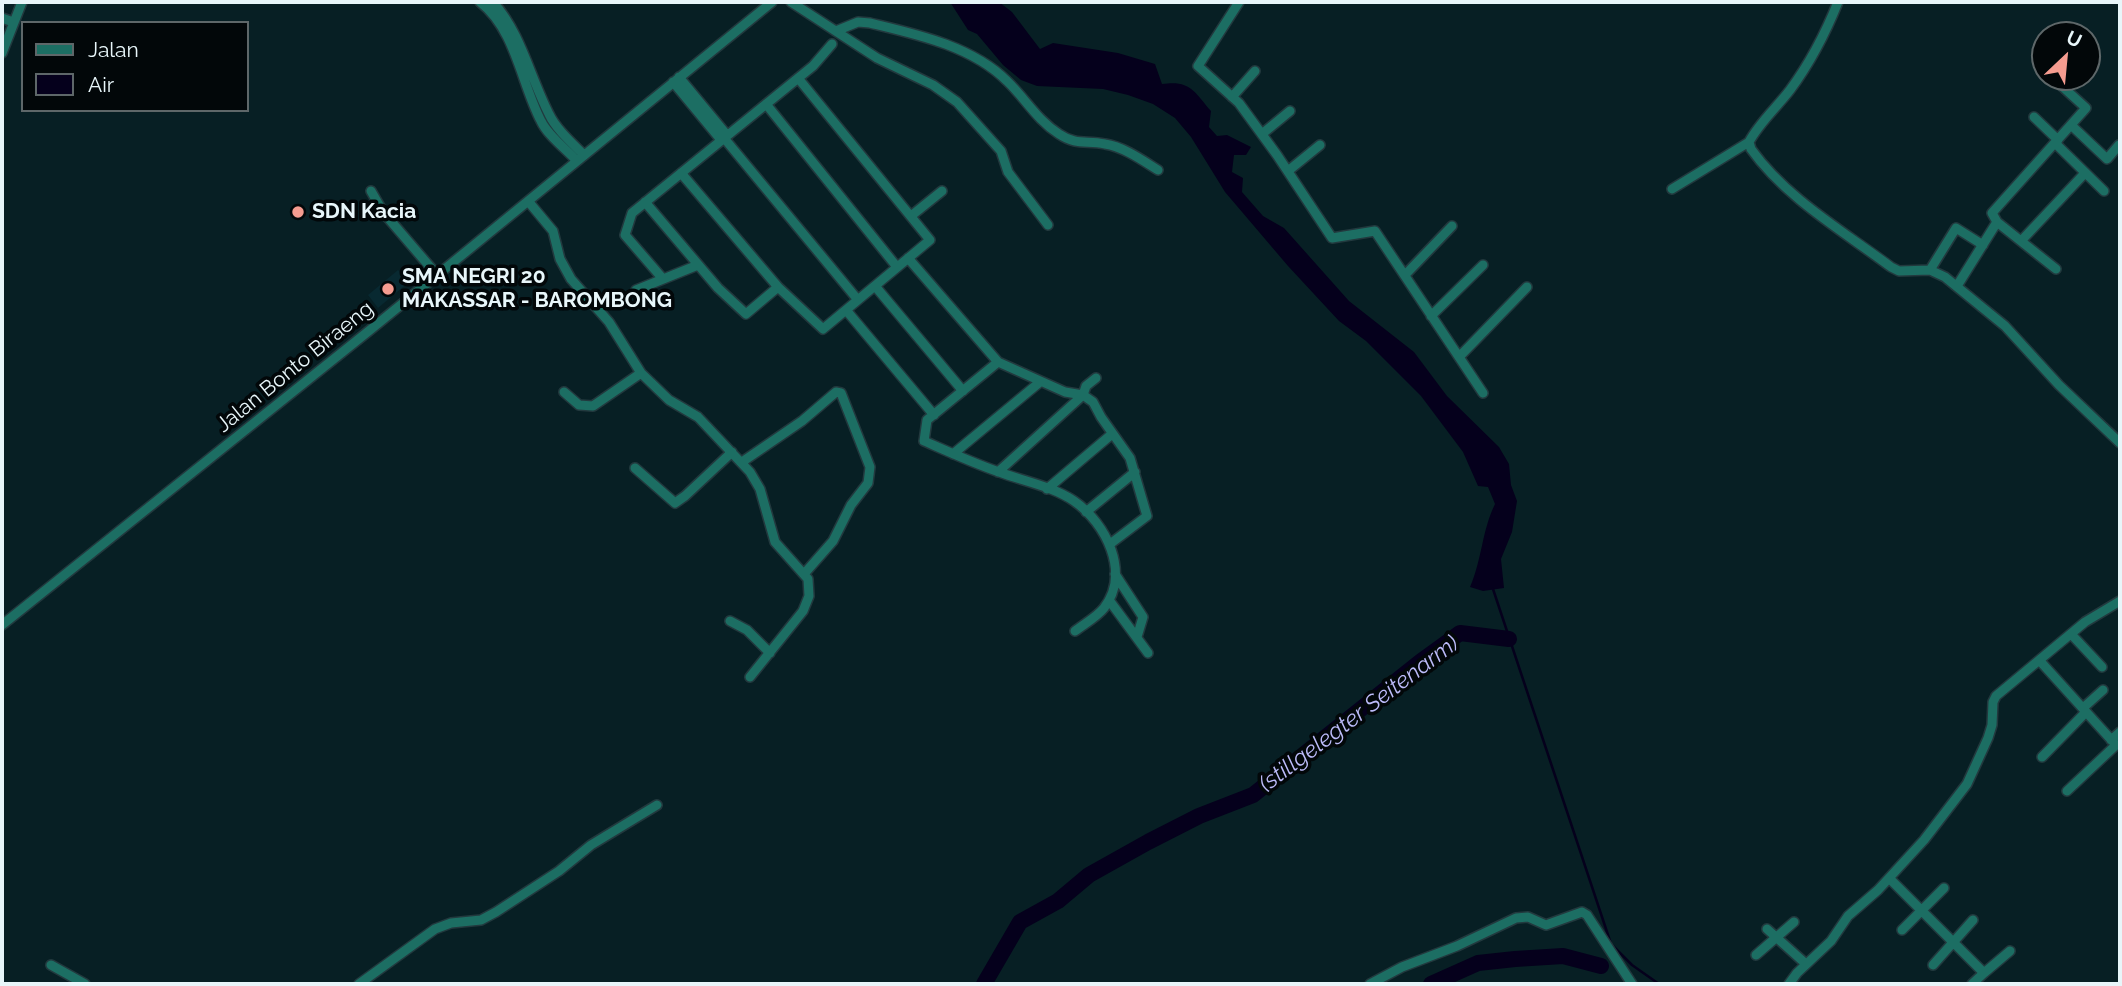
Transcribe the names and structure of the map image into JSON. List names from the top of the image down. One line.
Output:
{"streets":{"street":["Jalan Bonto Biraeng"]},"water":["(stillgelegter Seitenarm)"],"places":["SDN Kacia","SMA NEGRI 20 MAKASSAR - BAROMBONG"],"legend":["Jalan","Air"],"north":"top right"}
